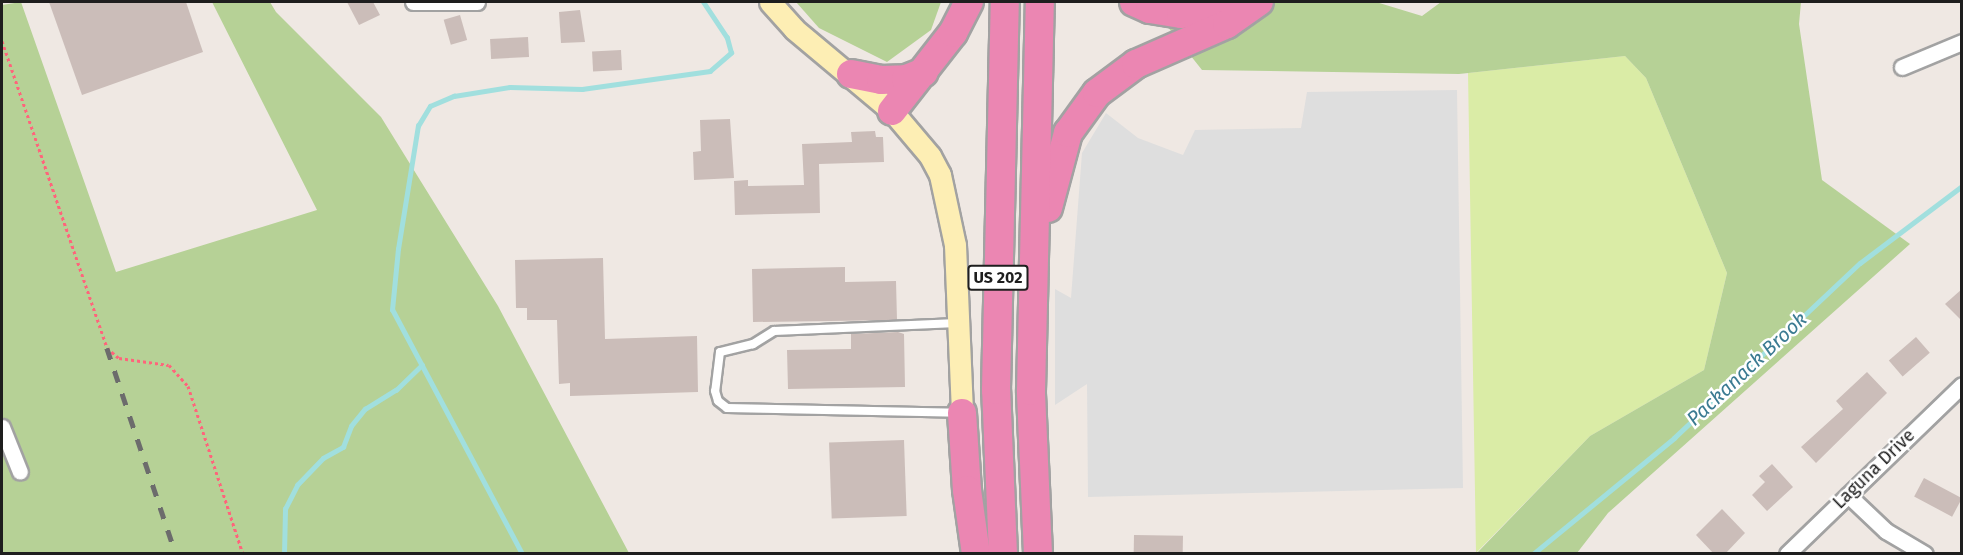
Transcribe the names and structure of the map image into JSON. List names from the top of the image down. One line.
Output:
{"streets":{"highway":["US 202"],"street":["Laguna Drive"]},"water":["Packanack Brook"]}
